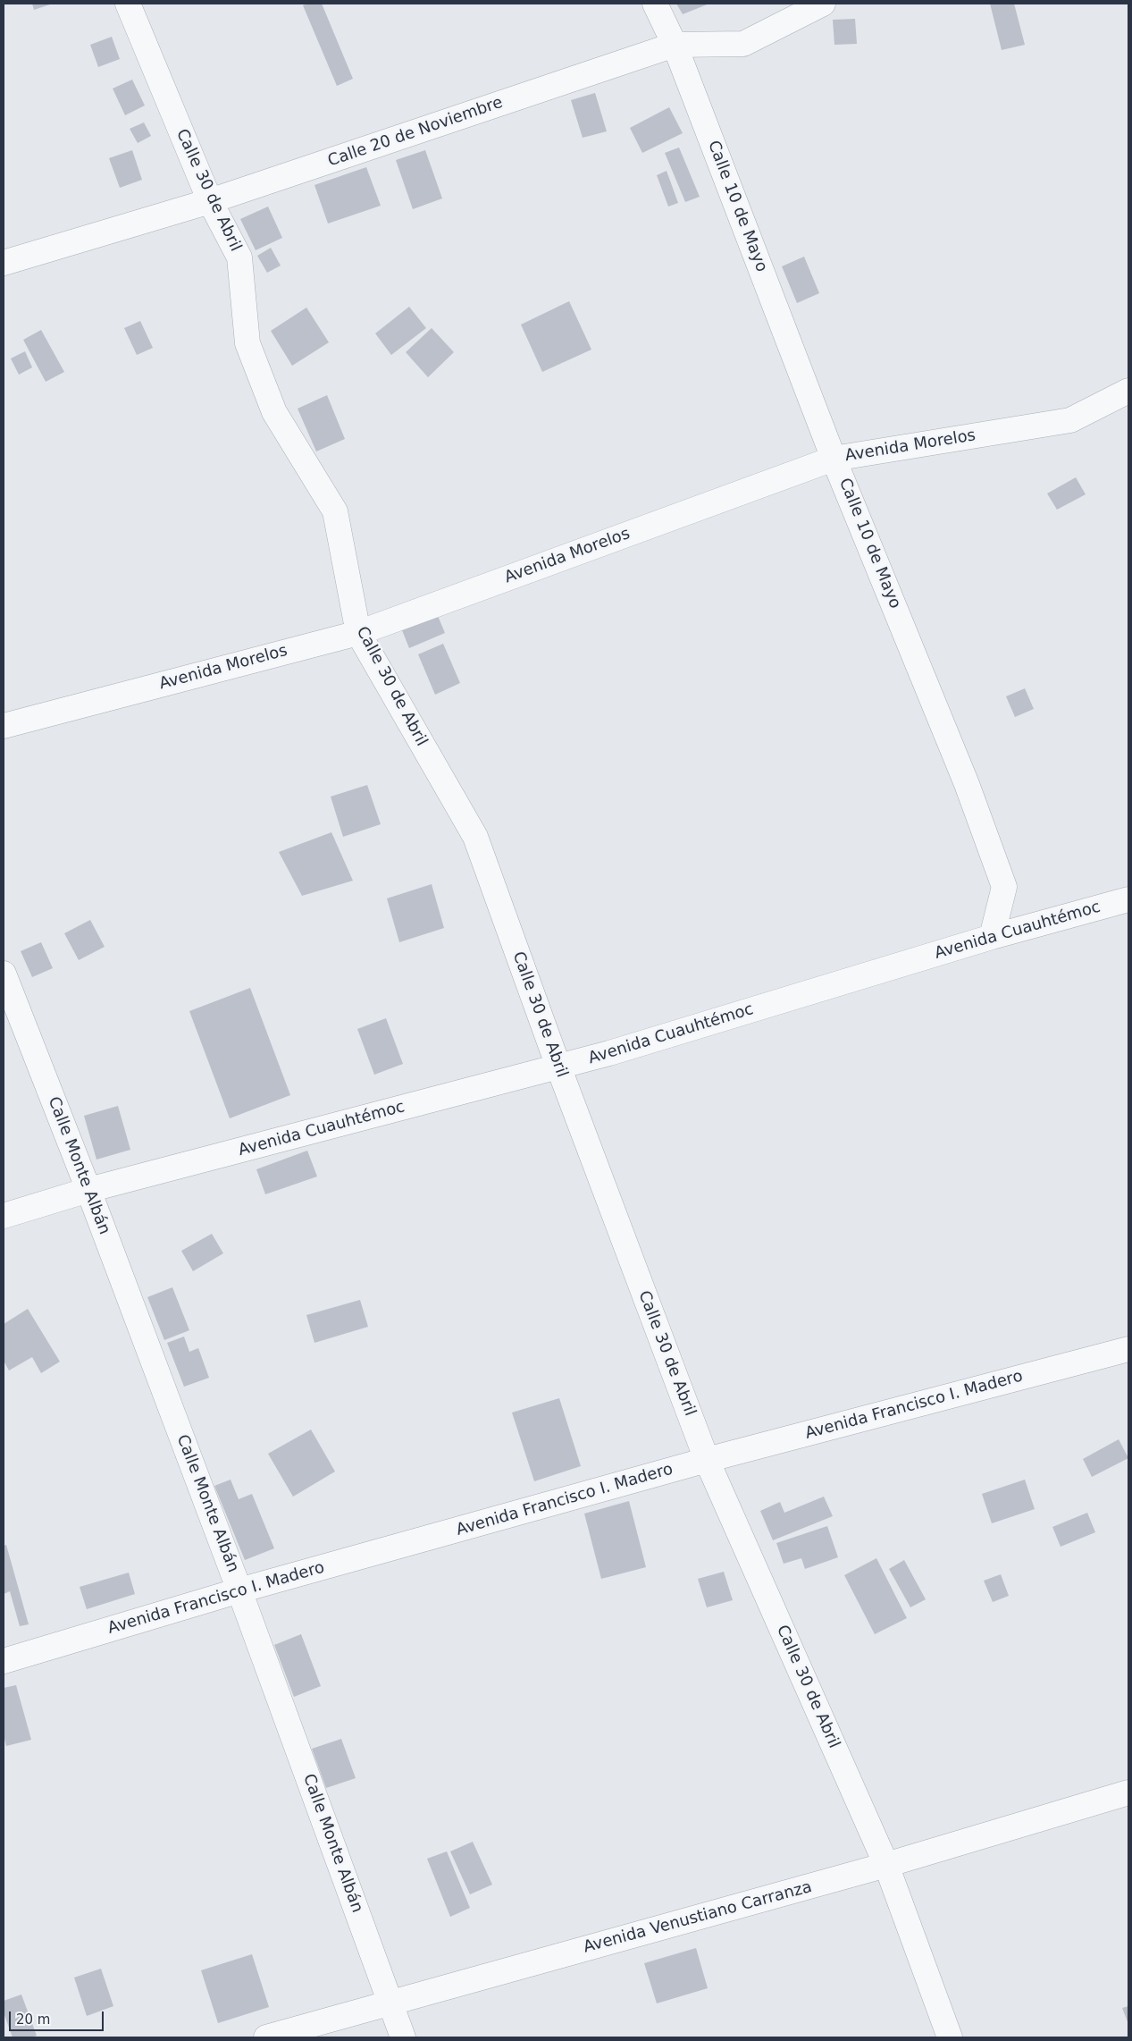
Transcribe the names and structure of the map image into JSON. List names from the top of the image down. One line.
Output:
{"streets":{"street":["Calle 20 de Noviembre","Calle 30 de Abril","Calle 10 de Mayo","Avenida Morelos","Avenida Cuauhtémoc","Calle Monte Albán","Avenida Francisco I. Madero","Avenida Venustiano Carranza"]},"crossings":[["Calle 20 de Noviembre","Calle 30 de Abril"],["Calle 20 de Noviembre","Calle 10 de Mayo"],["Calle 30 de Abril","Avenida Morelos"],["Calle 30 de Abril","Avenida Cuauhtémoc"],["Calle 30 de Abril","Avenida Francisco I. Madero"],["Calle 30 de Abril","Avenida Venustiano Carranza"],["Calle 10 de Mayo","Avenida Morelos"],["Calle 10 de Mayo","Avenida Cuauhtémoc"],["Avenida Cuauhtémoc","Calle Monte Albán"],["Calle Monte Albán","Avenida Francisco I. Madero"],["Calle Monte Albán","Avenida Venustiano Carranza"]],"scale_bar":"20 m"}
